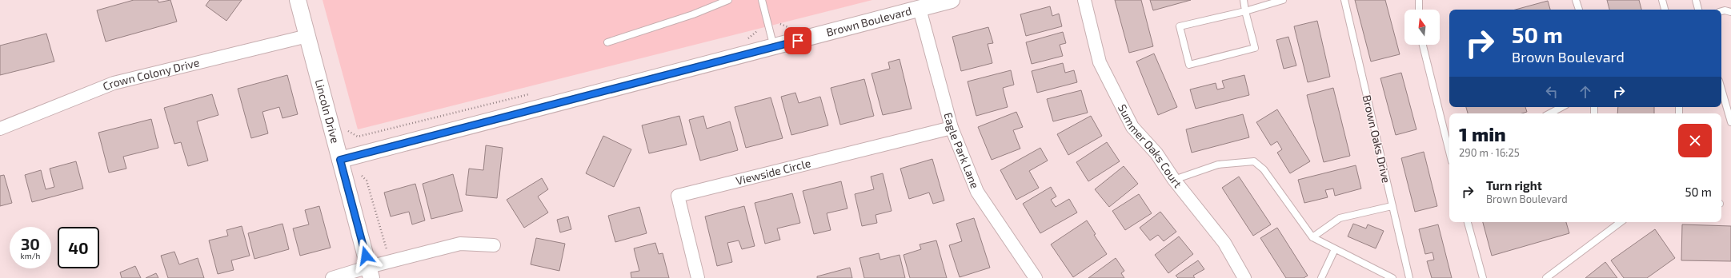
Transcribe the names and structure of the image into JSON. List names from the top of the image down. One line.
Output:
{"streets":{"street":["Brown Boulevard","Crown Colony Drive","Lincoln Drive","Summer Oaks Court","Eagle Park Lane","Viewside Circle"],"lane":["Brown Oaks Drive"]},"crossings":[["Brown Boulevard","Lincoln Drive"],["Brown Boulevard","Eagle Park Lane"],["Crown Colony Drive","Lincoln Drive"],["Eagle Park Lane","Viewside Circle"]],"north":"top","page":{"turn":["50 m","Brown Boulevard"],"heading":["1 min","290 m · 16:25"],"list":[{"name":"Turn right","note":"Brown Boulevard","value":"50 m"}],"speed":"30 km/h","limit":"40"}}
